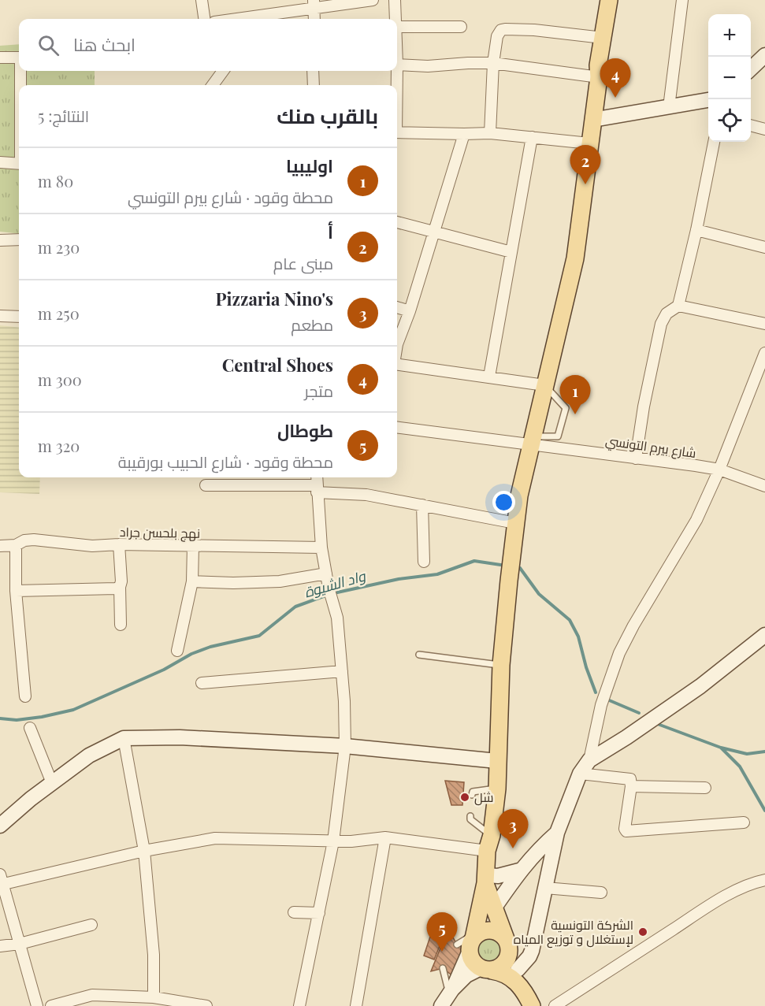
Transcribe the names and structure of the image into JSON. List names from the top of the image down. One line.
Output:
{"streets":{"street":["شارع بيرم التونسي","نهج بلحسن جراد"]},"water":["واد الشيوة"],"places":["شل","الشركة التونسية لإستغلال و توزيع المياه"],"page":{"map_buttons":["+","−"],"search":"ابحث هنا","pins":["4","2","1","3","5"],"heading":["بالقرب منك","النتائج: 5"],"list":[{"mark":"1","name":"اوليبيا","note":"محطة وقود · شارع بيرم التونسي","value":"80 m"},{"mark":"2","name":"أ","note":"مبنى عام","value":"230 m"},{"mark":"3","name":"Pizzaria Nino's","note":"مطعم","value":"250 m"},{"mark":"4","name":"Central Shoes","note":"متجر","value":"300 m"},{"mark":"5","name":"طوطال","note":"محطة وقود · شارع الحبيب بورقيبة","value":"320 m"}]}}
